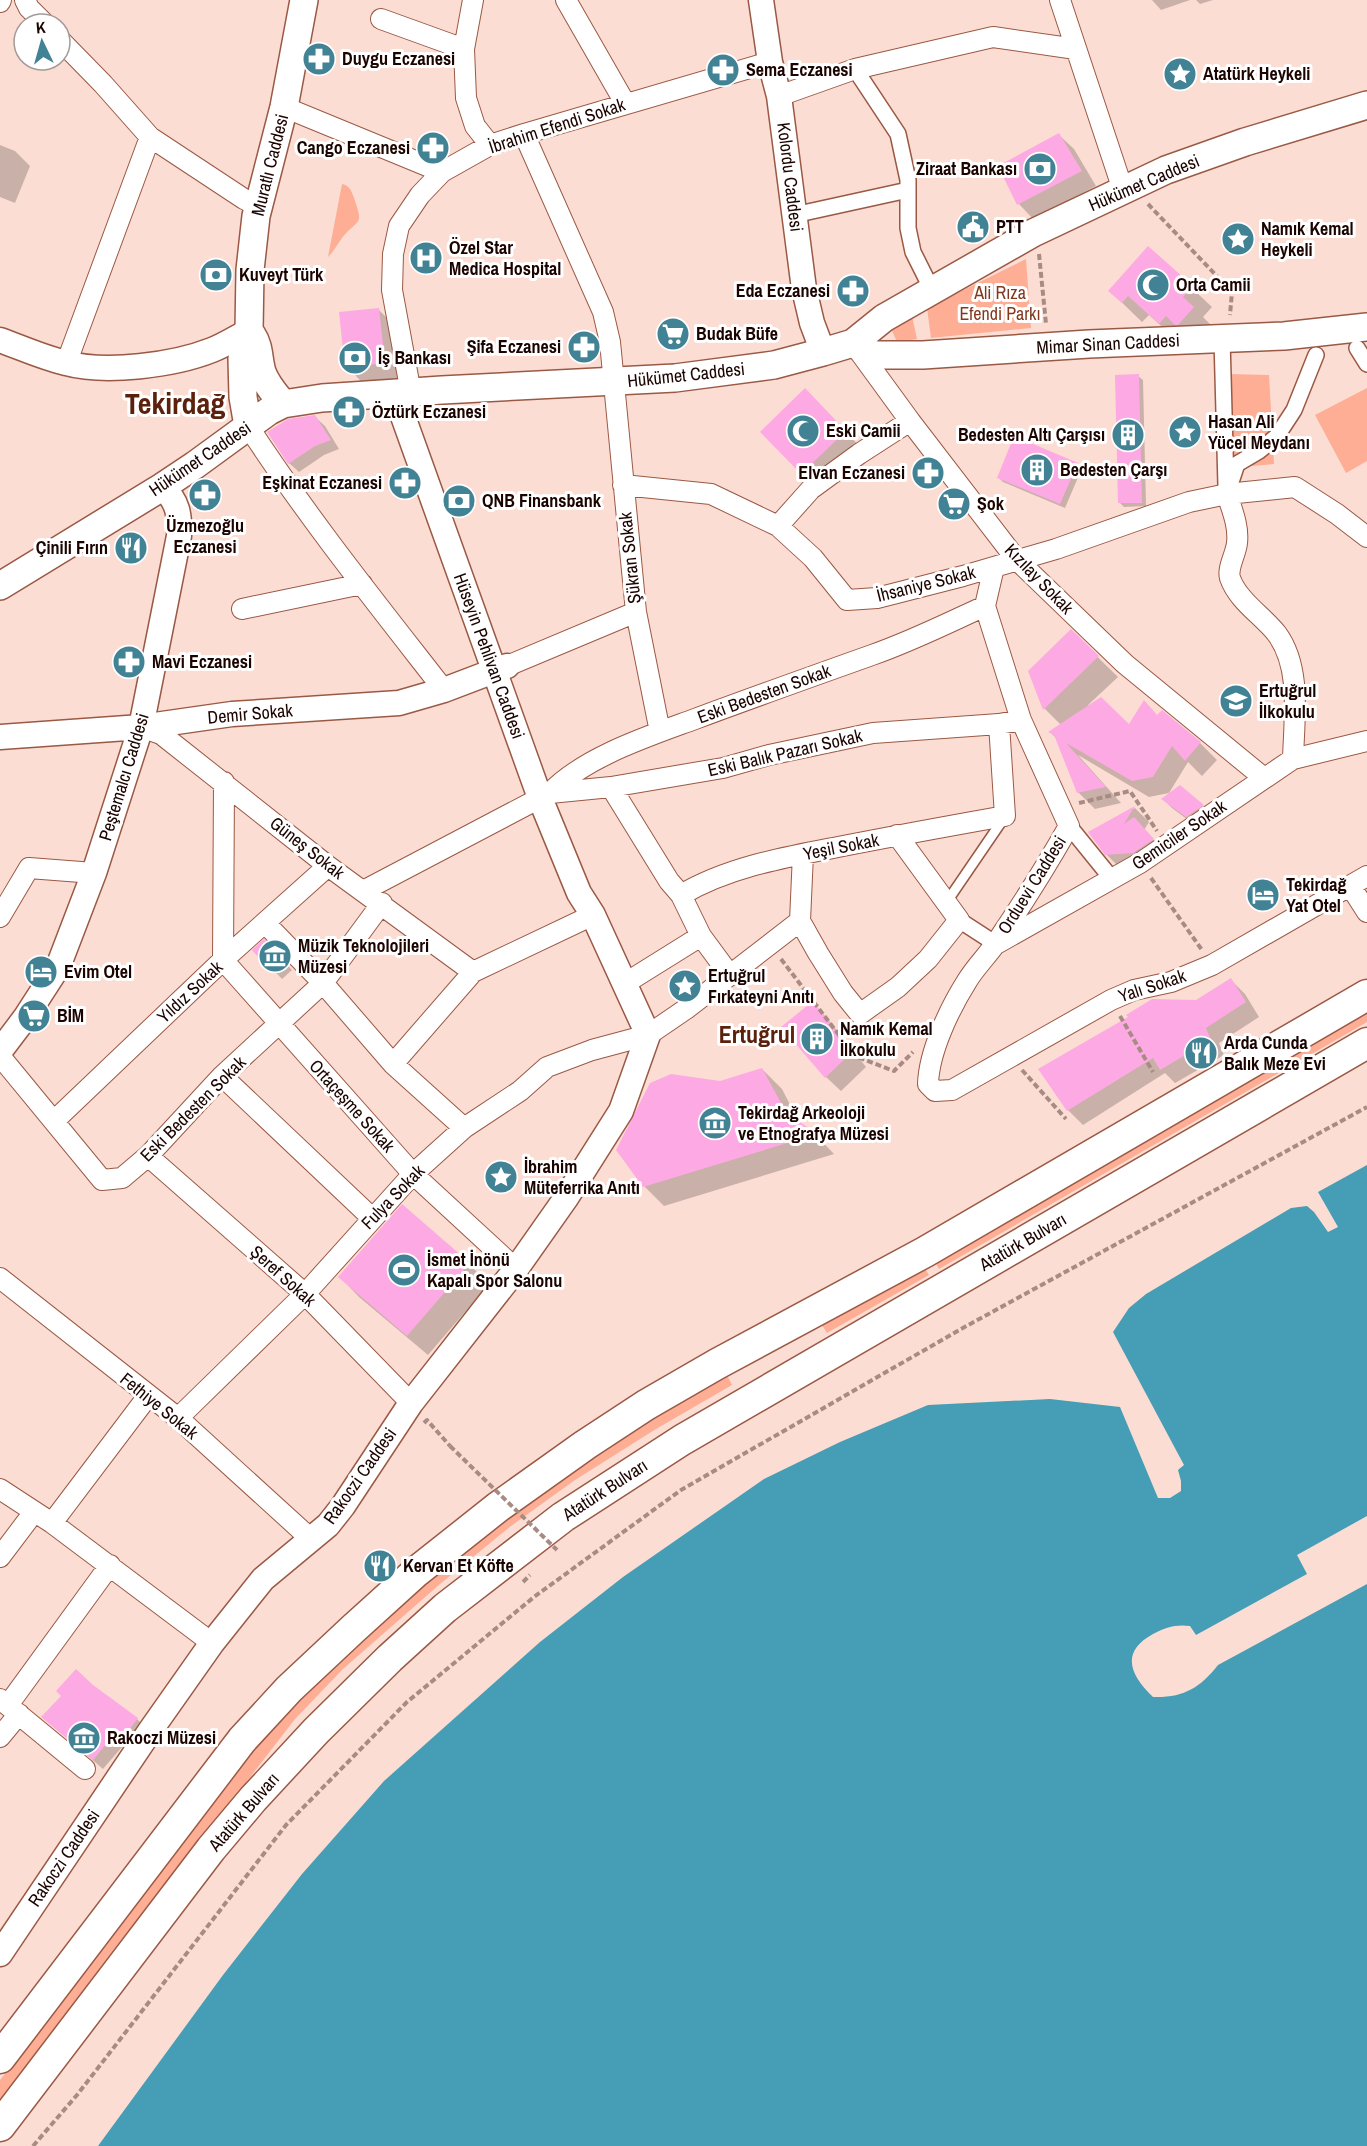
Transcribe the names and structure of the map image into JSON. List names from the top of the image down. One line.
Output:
{"streets":{"main road":["Muratlı Caddesi","Hükümet Caddesi","Mimar Sinan Caddesi","Atatürk Bulvarı"],"street":["İbrahim Efendi Sokak","Kolordu Caddesi","Şükran Sokak","Kızılay Sokak","İhsaniye Sokak","Hüseyin Pehlivan Caddesi","Eski Bedesten Sokak","Demir Sokak","Eski Balık Pazarı Sokak","Peştemalcı Caddesi","Gemiciler Sokak","Yeşil Sokak","Güneş Sokak","Orduevi Caddesi","Yalı Sokak","Yıldız Sokak","Ortaçeşme Sokak","Fulya Sokak","Şeref Sokak","Fethiye Sokak","Rakoczi Caddesi"]},"crossings":[["İbrahim Efendi Sokak","Kolordu Caddesi"],["İbrahim Efendi Sokak","Hükümet Caddesi"],["İbrahim Efendi Sokak","Şükran Sokak"],["İbrahim Efendi Sokak","Hüseyin Pehlivan Caddesi"],["Muratlı Caddesi","Hükümet Caddesi"],["Kolordu Caddesi","Hükümet Caddesi"],["Hükümet Caddesi","Mimar Sinan Caddesi"],["Hükümet Caddesi","Şükran Sokak"],["Hükümet Caddesi","Kızılay Sokak"],["Hükümet Caddesi","Hüseyin Pehlivan Caddesi"],["Hükümet Caddesi","Peştemalcı Caddesi"],["Mimar Sinan Caddesi","Kızılay Sokak"],["Şükran Sokak","İhsaniye Sokak"],["Şükran Sokak","Eski Bedesten Sokak"],["Şükran Sokak","Demir Sokak"],["Kızılay Sokak","İhsaniye Sokak"],["Kızılay Sokak","Gemiciler Sokak"],["Hüseyin Pehlivan Caddesi","Eski Bedesten Sokak"],["Hüseyin Pehlivan Caddesi","Demir Sokak"],["Hüseyin Pehlivan Caddesi","Eski Balık Pazarı Sokak"],["Hüseyin Pehlivan Caddesi","Fulya Sokak"],["Hüseyin Pehlivan Caddesi","Rakoczi Caddesi"],["Eski Bedesten Sokak","Eski Balık Pazarı Sokak"],["Eski Bedesten Sokak","Güneş Sokak"],["Eski Bedesten Sokak","Orduevi Caddesi"],["Eski Bedesten Sokak","Yıldız Sokak"],["Eski Bedesten Sokak","Ortaçeşme Sokak"],["Eski Bedesten Sokak","Şeref Sokak"],["Demir Sokak","Peştemalcı Caddesi"],["Demir Sokak","Güneş Sokak"],["Eski Balık Pazarı Sokak","Orduevi Caddesi"],["Peştemalcı Caddesi","Güneş Sokak"],["Gemiciler Sokak","Orduevi Caddesi"],["Güneş Sokak","Yıldız Sokak"],["Orduevi Caddesi","Yalı Sokak"],["Yıldız Sokak","Ortaçeşme Sokak"],["Ortaçeşme Sokak","Fulya Sokak"],["Ortaçeşme Sokak","Rakoczi Caddesi"],["Fulya Sokak","Şeref Sokak"],["Fulya Sokak","Fethiye Sokak"],["Fulya Sokak","Rakoczi Caddesi"],["Şeref Sokak","Rakoczi Caddesi"],["Fethiye Sokak","Rakoczi Caddesi"]],"districts":["Tekirdağ","Ertuğrul"],"parks":["Ali Rıza Efendi Parkı"],"places":{"pharmacy":["Duygu Eczanesi","Sema Eczanesi","Cango Eczanesi","Eda Eczanesi","Şifa Eczanesi","Öztürk Eczanesi","Elvan Eczanesi","Eşkinat Eczanesi","Üzmezoğlu Eczanesi","Mavi Eczanesi"],"place":["Atatürk Heykeli","Namık Kemal Heykeli","Hasan Ali Yücel Meydanı","Ertuğrul Fırkateyni Anıtı","İbrahim Müteferrika Anıtı"],"bank":["Ziraat Bankası","Kuveyt Türk","İş Bankası","QNB Finansbank"],"public building":["PTT"],"hospital":["Özel Star Medica Hospital"],"mosque":["Orta Camii","Eski Camii"],"supermarket":["Budak Büfe","Şok","BİM"],"building":["Bedesten Altı Çarşısı","Bedesten Çarşı","Namık Kemal İlkokulu"],"restaurant":["Çinili Fırın","Arda Cunda Balık Meze Evi","Kervan Et Köfte"],"school or university":["Ertuğrul İlkokulu"],"hotel":["Tekirdağ Yat Otel","Evim Otel"],"museum":["Müzik Teknolojileri Müzesi","Tekirdağ Arkeoloji ve Etnografya Müzesi","Rakoczi Müzesi"],"sports":["İsmet İnönü Kapalı Spor Salonu"]},"north":"top"}
